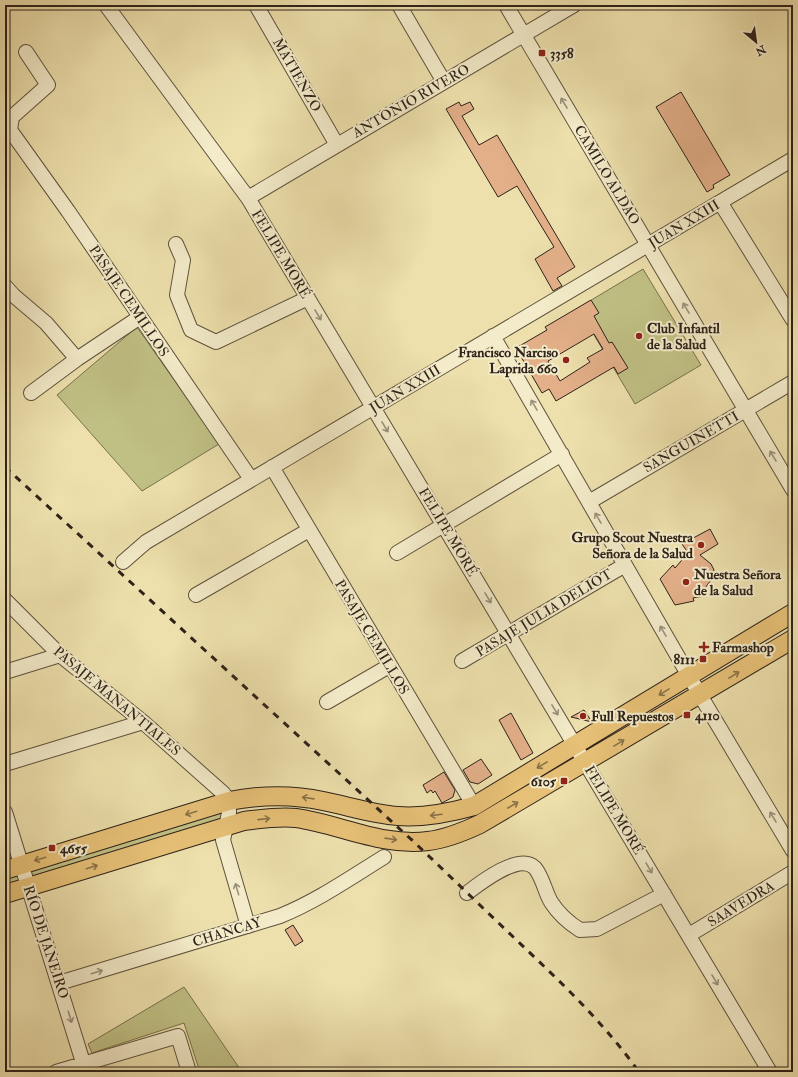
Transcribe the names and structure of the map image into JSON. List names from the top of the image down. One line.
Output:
{"streets":{"street":["MATIENZO","ANTONIO RIVERO","CAMILO ALDAO","JUAN XXIII","FELIPE MORÉ","PASAJE CEMILLOS","SANGUINETTI","PASAJE JULIA DELIOT","PASAJE MANANTIALES","SAAVEDRA","CHANCAY","RÍO DE JANEIRO"]},"crossings":[["MATIENZO","ANTONIO RIVERO"],["ANTONIO RIVERO","CAMILO ALDAO"],["ANTONIO RIVERO","FELIPE MORÉ"],["CAMILO ALDAO","JUAN XXIII"],["CAMILO ALDAO","SANGUINETTI"],["JUAN XXIII","FELIPE MORÉ"],["JUAN XXIII","PASAJE CEMILLOS"],["FELIPE MORÉ","PASAJE JULIA DELIOT"],["FELIPE MORÉ","SAAVEDRA"],["CHANCAY","RÍO DE JANEIRO"]],"one_way":["CAMILO ALDAO","FELIPE MORÉ","CHANCAY"],"places":{"transit":["3358","8111","4110","6105","4655"],"other":["Club Infantil de la Salud","Francisco Narciso Laprida 660","Grupo Scout Nuestra Señora de la Salud","Nuestra Señora de la Salud","Full Repuestos"],"health":["Farmashop"]},"north":"bottom right"}
